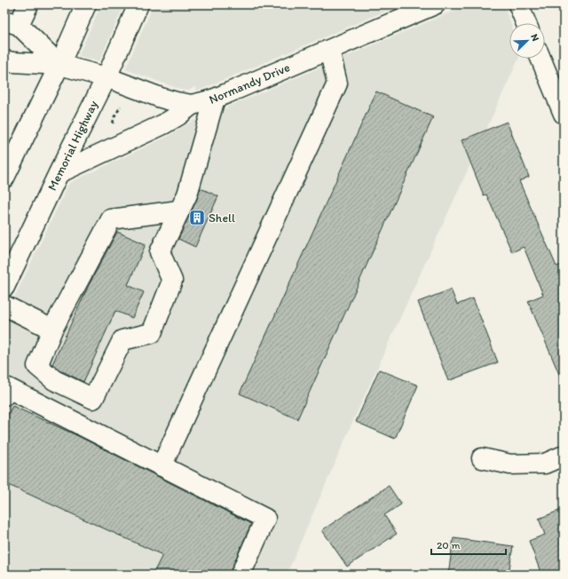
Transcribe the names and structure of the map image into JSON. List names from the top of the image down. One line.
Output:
{"streets":{"street":["Normandy Drive","Memorial Highway"]},"crossings":[["Normandy Drive","Memorial Highway"]],"places":{"building":["Shell"]},"scale_bar":"20 m","north":"top right"}
